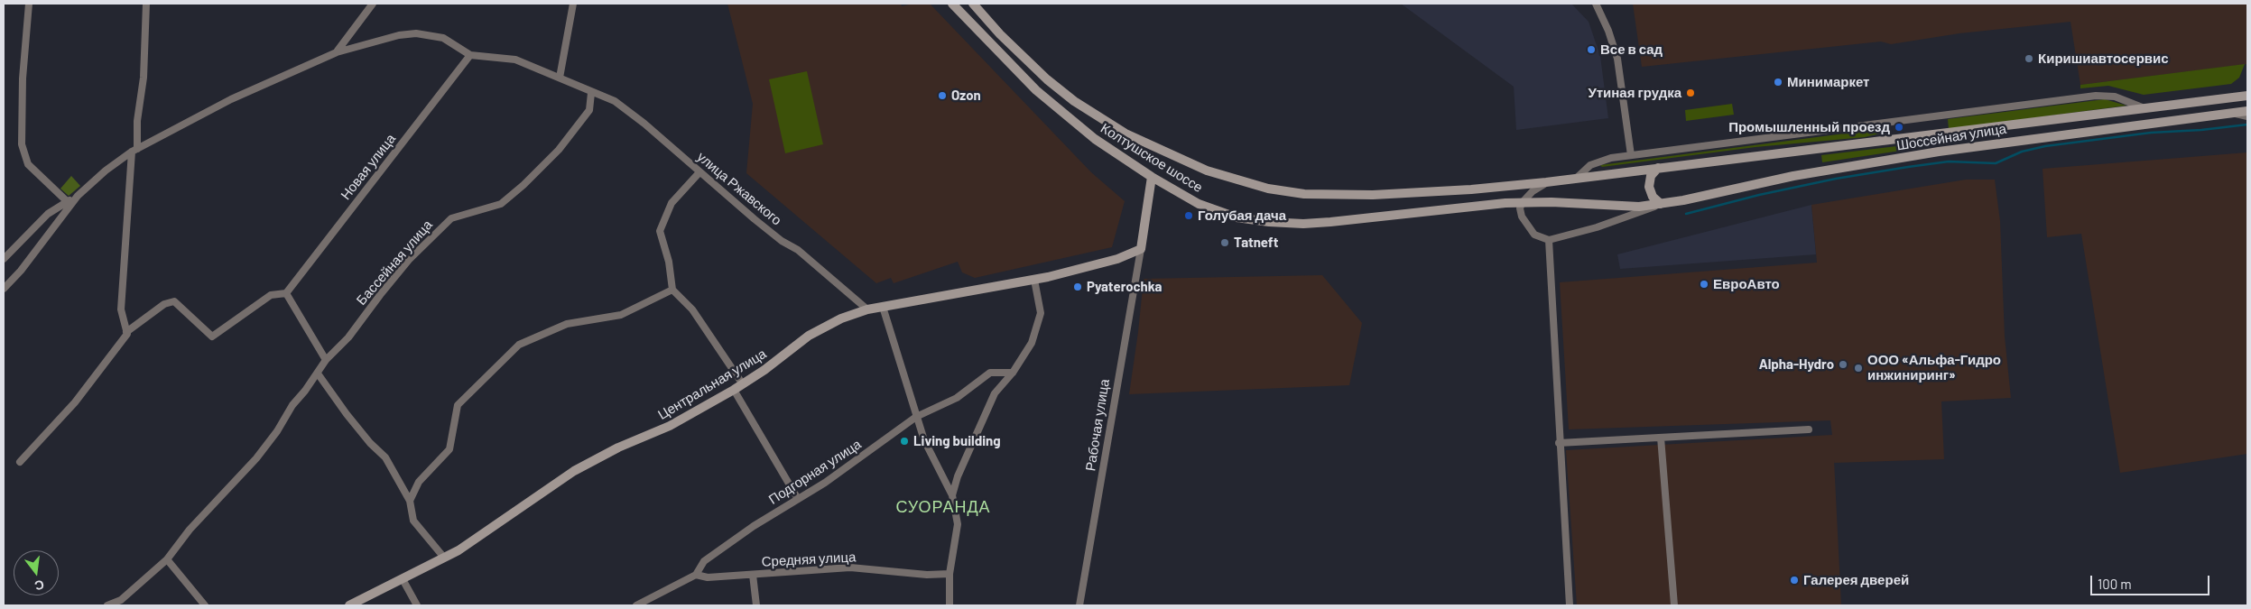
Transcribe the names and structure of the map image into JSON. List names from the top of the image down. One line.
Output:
{"streets":{"main road":["Шоссейная улица","Колтушское шоссе","Центральная улица"],"street":["Новая улица","улица Ржавского","Бассейная улица","Рабочая улица","Подгорная улица","Средняя улица"]},"crossings":[["Шоссейная улица","Колтушское шоссе"],["Новая улица","улица Ржавского"],["улица Ржавского","Бассейная улица"],["улица Ржавского","Центральная улица"],["Центральная улица","Рабочая улица"],["Подгорная улица","Средняя улица"]],"districts":["СУОРАНДА"],"places":["Все в сад","Киришиавтосервис","Минимаркет","Утиная грудка","Ozon","Промышленный проезд","Голубая дача","Tatneft","ЕвроАвто","Pyaterochka","Alpha-Hydro","ООО «Альфа-Гидро инжиниринг»","Living building","Галерея дверей"],"scale_bar":"100 m","north":"bottom"}
